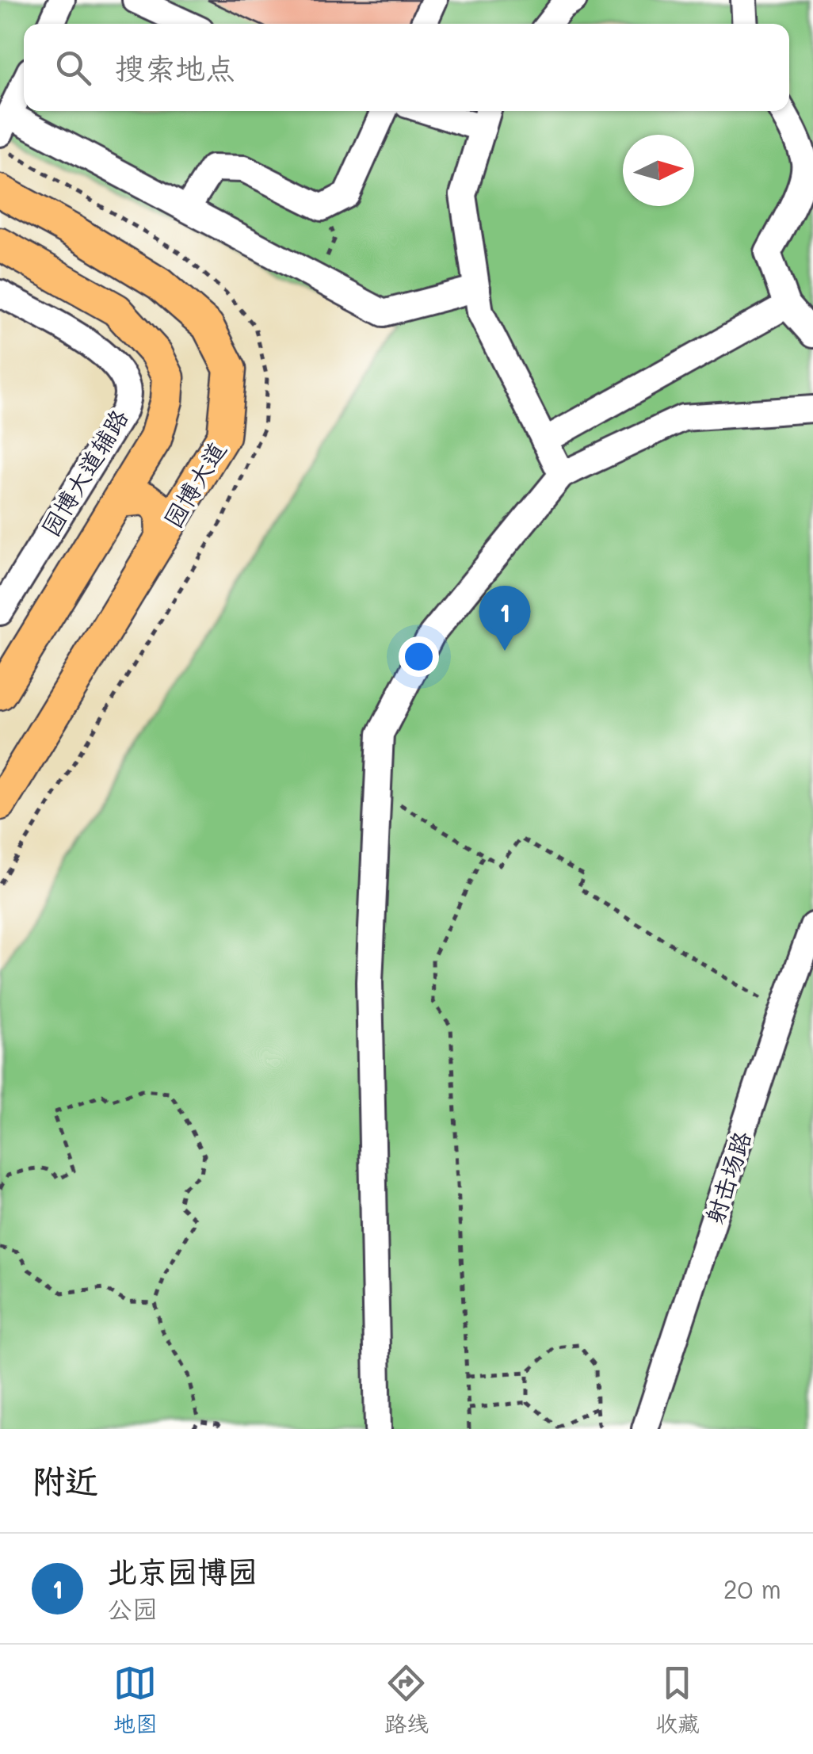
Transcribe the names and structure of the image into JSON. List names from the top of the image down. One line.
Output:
{"streets":{"main road":["园博大道"],"street":["园博大道辅路","射击场路"]},"north":"right","page":{"search":"搜索地点","pins":"1","heading":"附近","list":[{"mark":"1","name":"北京园博园","note":"公园","value":"20 m"}],"nav":["地图","路线","收藏"]}}
